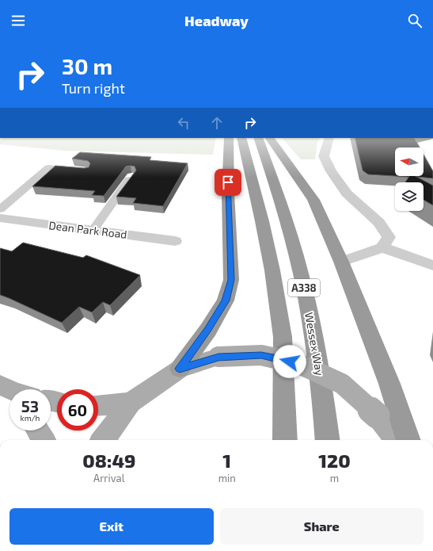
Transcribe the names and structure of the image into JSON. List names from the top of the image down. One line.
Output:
{"streets":{"highway":["A338","Wessex Way"],"street":["Dean Park Road"]},"north":"left","page":{"header":"Headway","turn":["30 m","Turn right"],"speed":"53 km/h","limit":"60","eta":["08:49","Arrival","1","min","120","m"],"buttons":["Exit","Share"]}}
